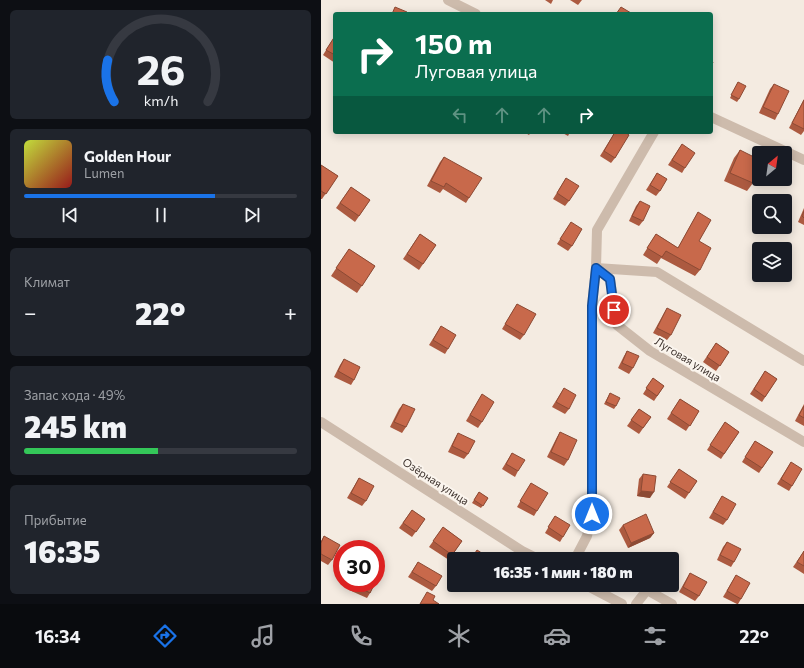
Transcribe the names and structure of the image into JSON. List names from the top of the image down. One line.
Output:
{"streets":{"street":["Луговая улица","Озёрная улица"]},"north":"top right","page":{"turn":["150 m","Луговая улица"],"song":["Golden Hour","Lumen"],"tile":["Климат",["Запас хода · 49%","245 km"],["Прибытие","16:35"]],"heat":["−","22°","+"],"limit":"30","trip":"16:35 · 1 мин · 180 m","tabs":["16:34","22°"],"gauge":["26","km/h"]}}
